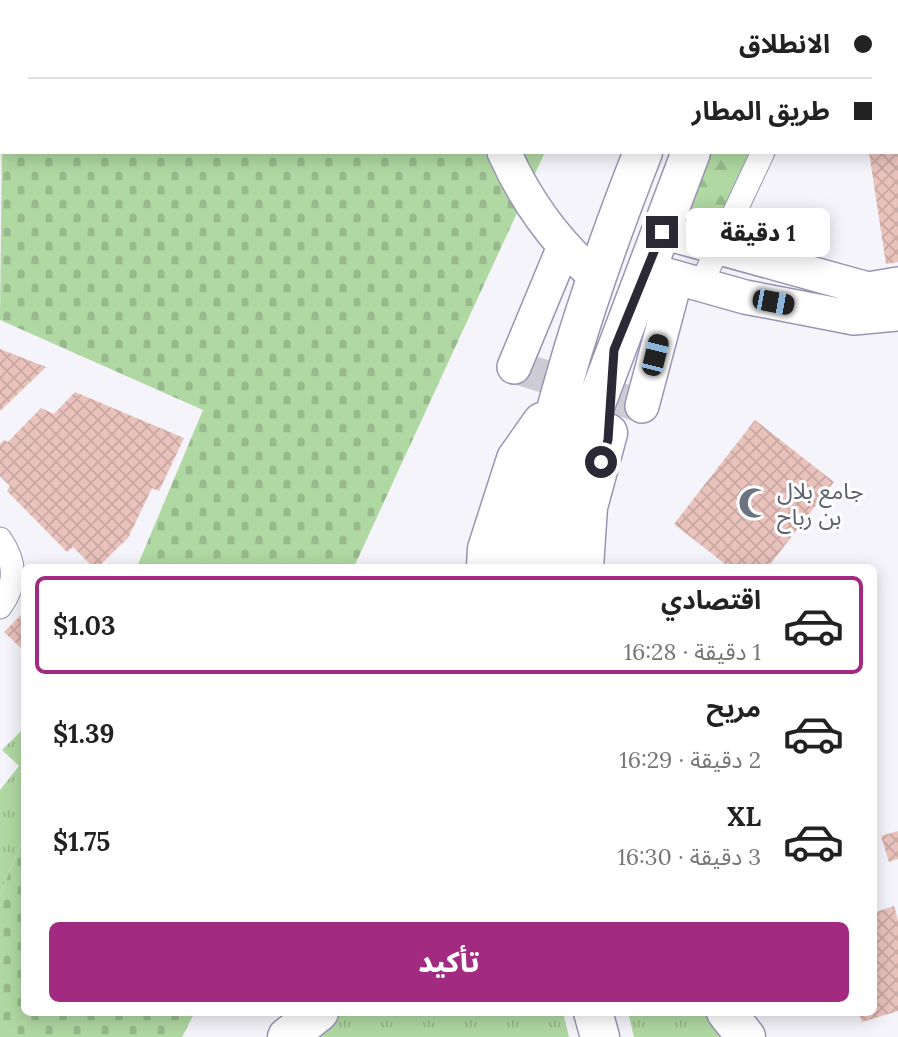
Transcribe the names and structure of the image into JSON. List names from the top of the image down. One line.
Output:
{"places":{"mosque":["جامع بلال بن رباح"]},"page":{"banner":["الانطلاق","طريق المطار"],"bubble":"1 دقيقة","list":[{"name":"اقتصادي","note":"1 دقيقة · 16:28","value":"$1.03"},{"name":"مريح","note":"2 دقيقة · 16:29","value":"$1.39"},{"name":"XL","note":"3 دقيقة · 16:30","value":"$1.75"}],"buttons":"تأكيد"}}
